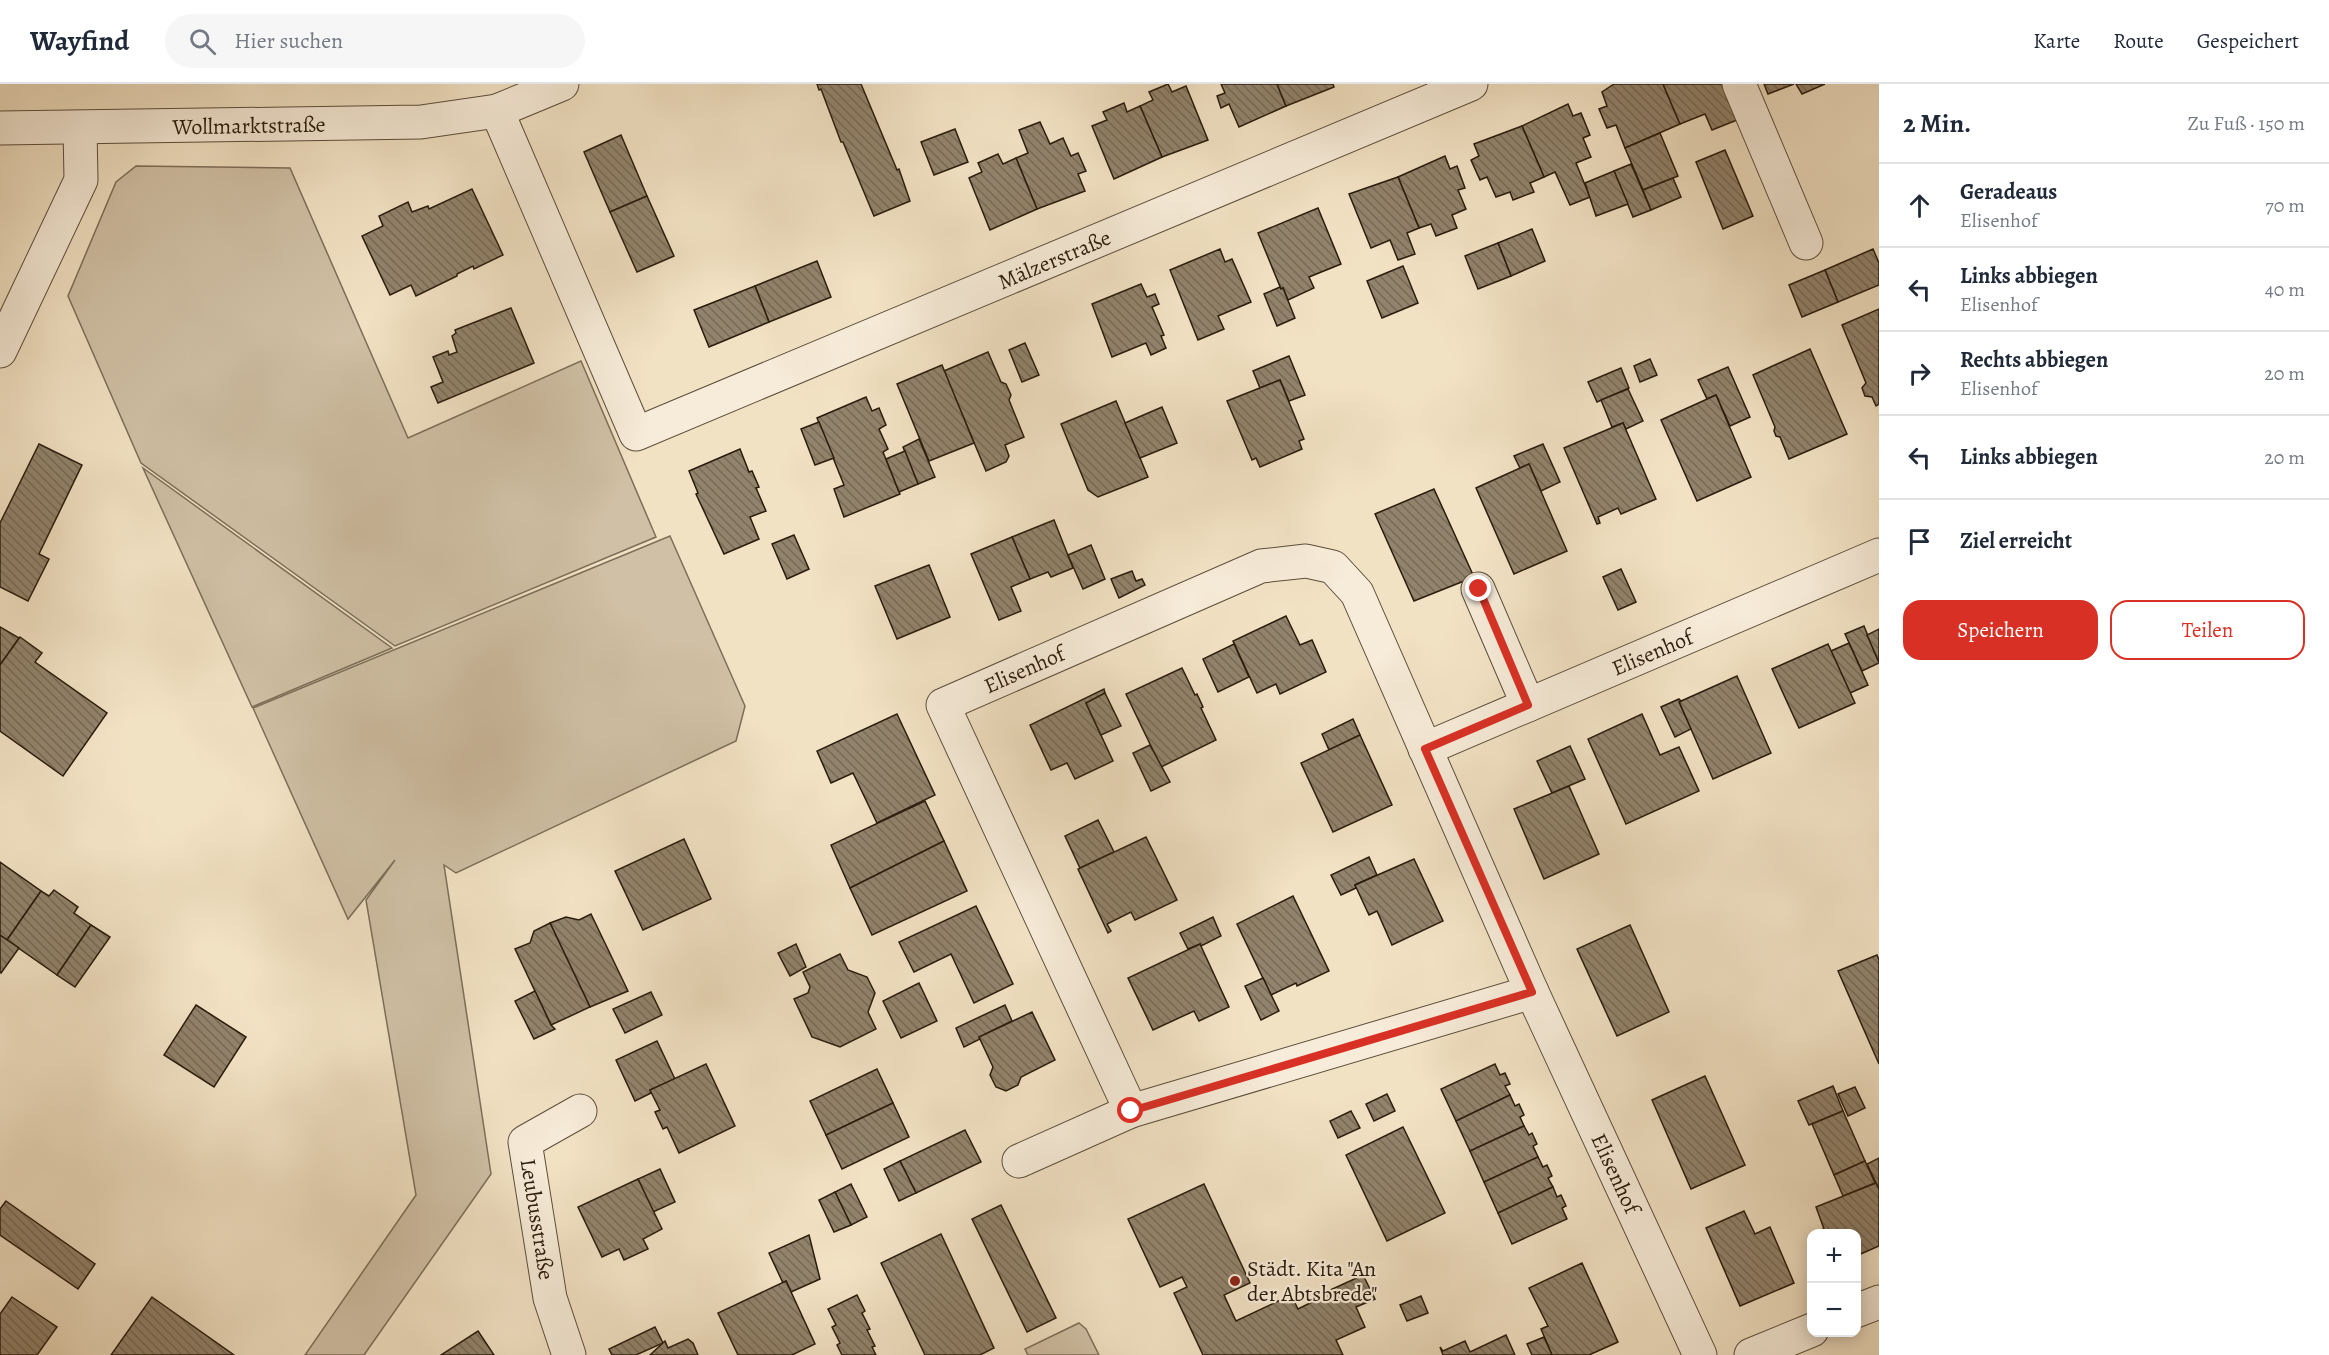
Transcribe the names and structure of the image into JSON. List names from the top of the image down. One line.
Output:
{"streets":{"street":["Wollmarktstraße","Mälzerstraße","Elisenhof","Leubusstraße"]},"crossings":[["Wollmarktstraße","Mälzerstraße"]],"places":["Städt. Kita \"An der Abtsbrede\""],"page":{"header":"Wayfind","search":"Hier suchen","nav":["Karte","Route","Gespeichert"],"heading":["2 Min.","Zu Fuß · 150 m"],"list":[["Geradeaus","Elisenhof","70 m"],["Links abbiegen","Elisenhof","40 m"],["Rechts abbiegen","Elisenhof","20 m"],["Links abbiegen","20 m"],"Ziel erreicht"],"buttons":["Speichern","Teilen"],"map_buttons":["+","−"]}}
